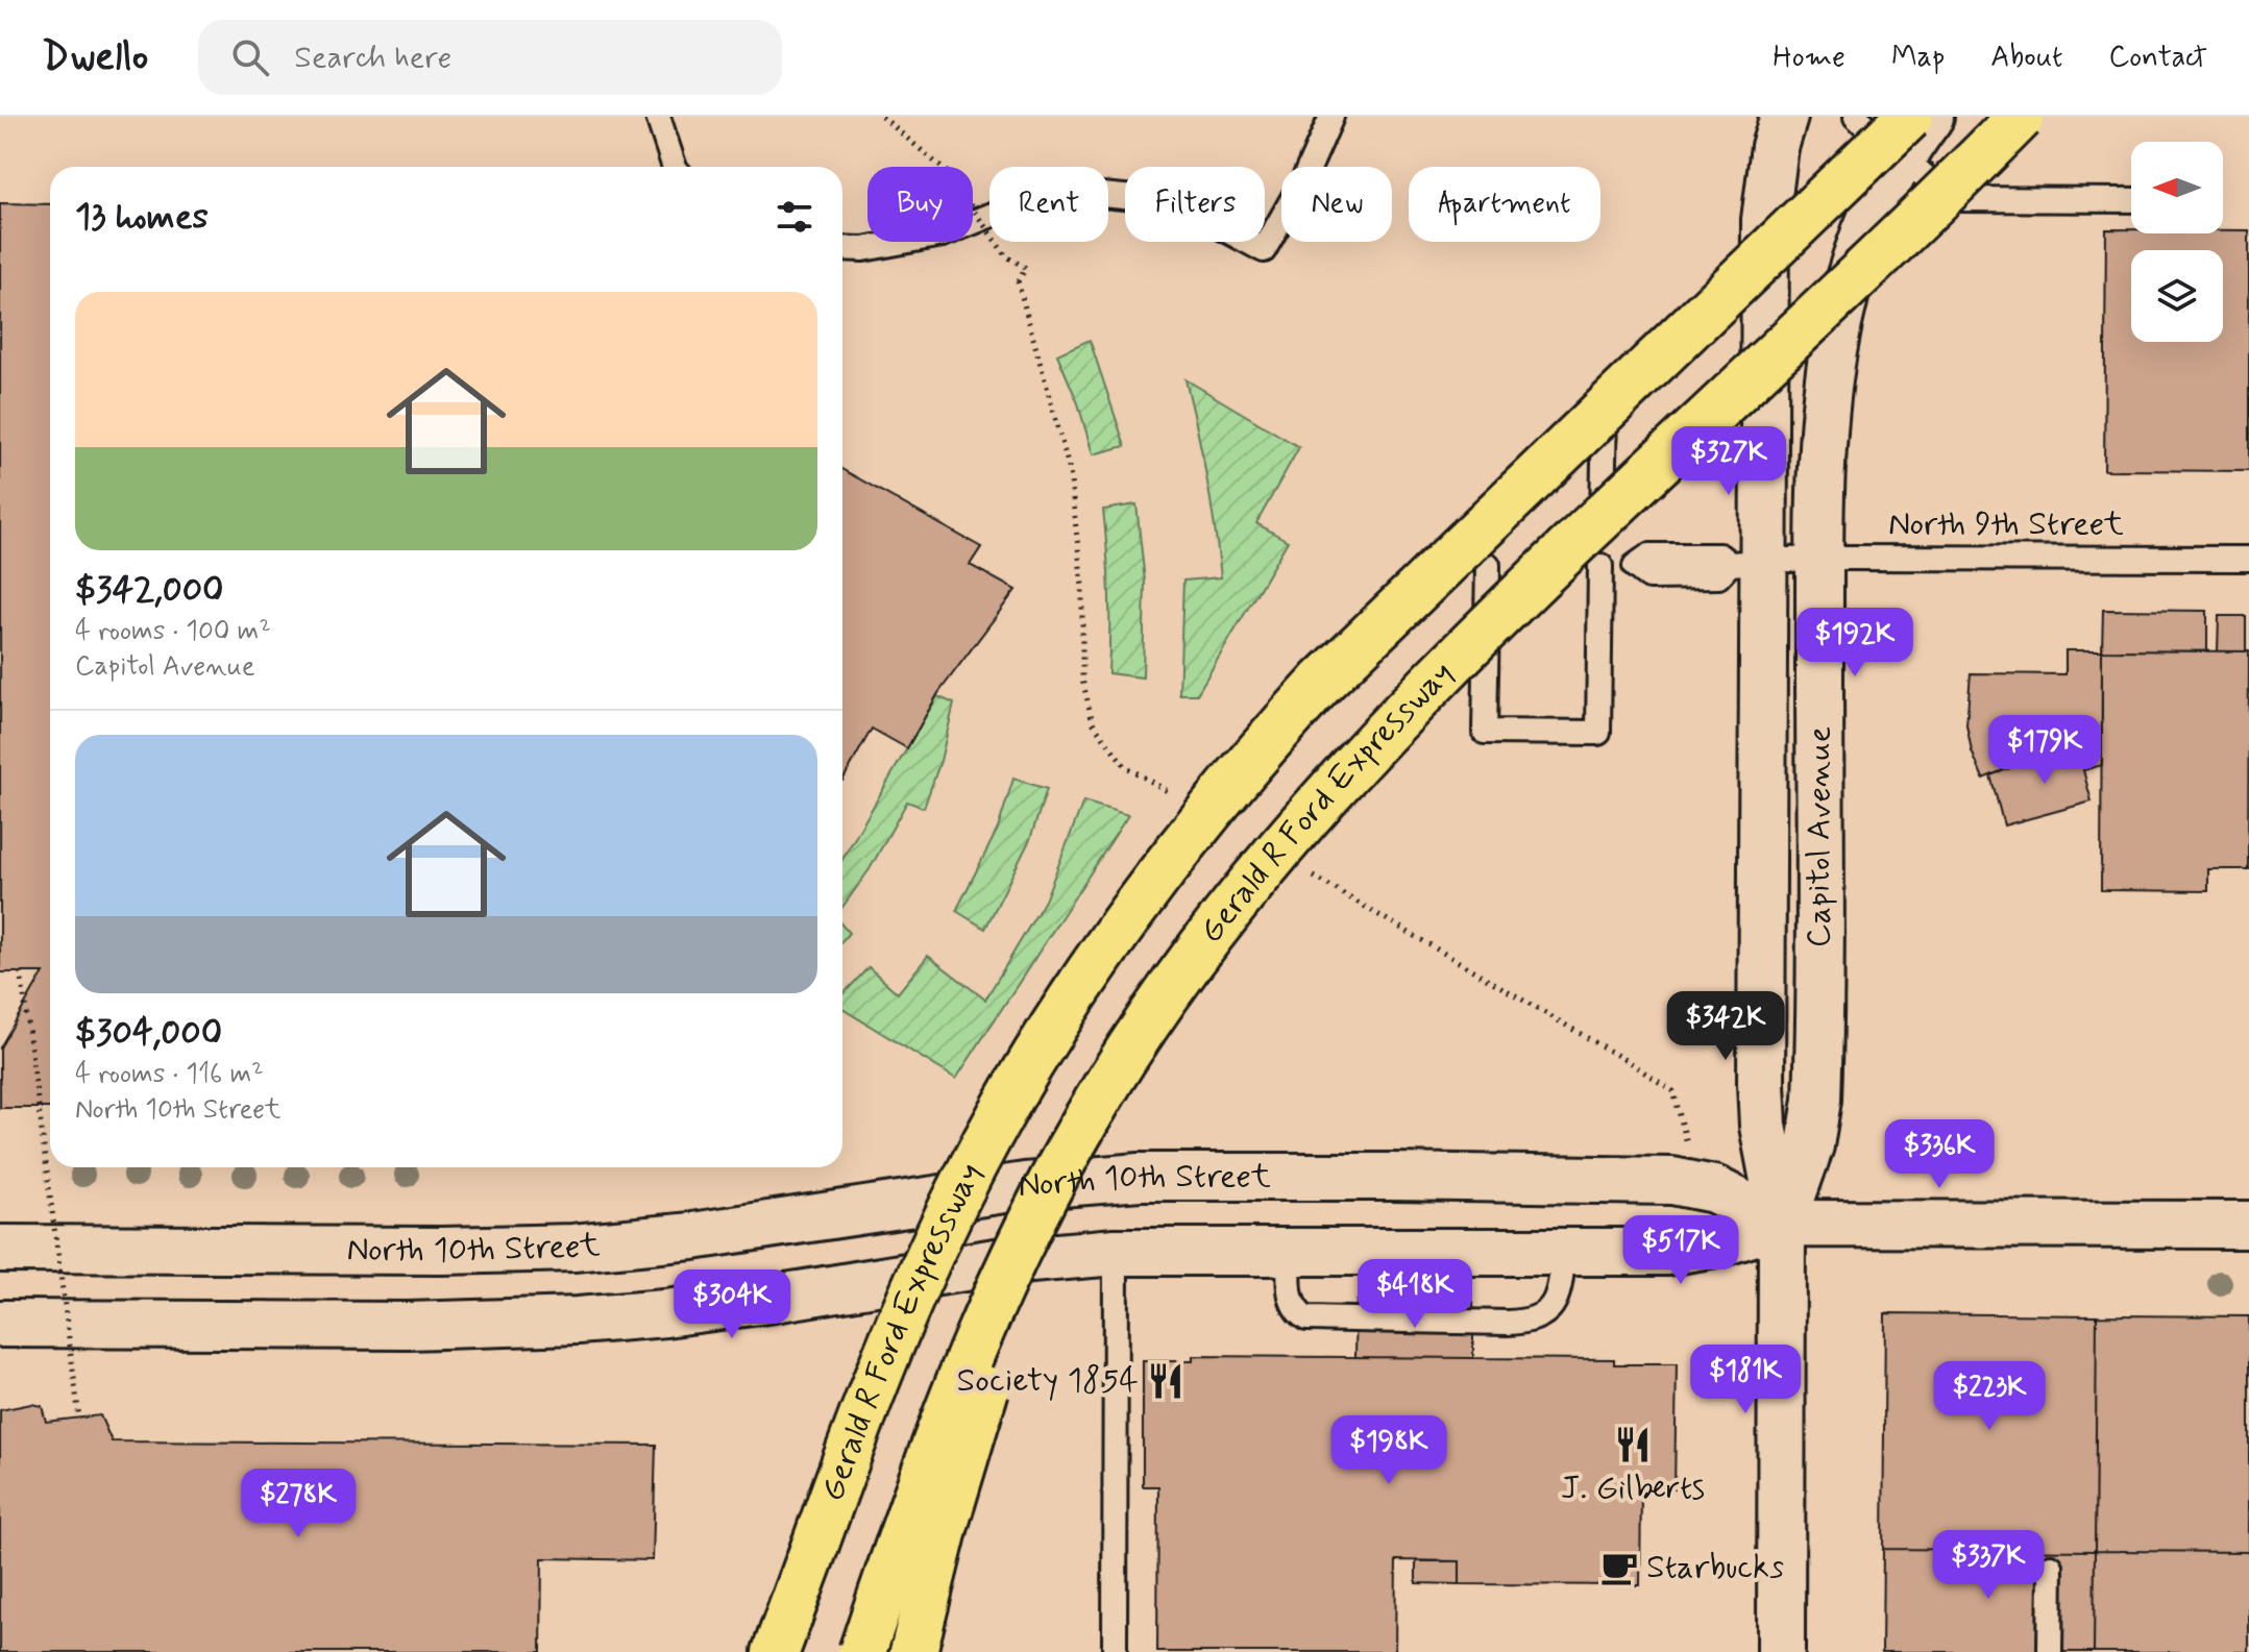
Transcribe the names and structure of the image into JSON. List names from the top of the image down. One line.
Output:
{"streets":{"highway":["Gerald R Ford Expressway"],"main road":["Capitol Avenue","North 10th Street"],"lane":["North 9th Street"]},"crossings":[["North 9th Street","Capitol Avenue"],["Gerald R Ford Expressway","Capitol Avenue"],["Capitol Avenue","North 10th Street"]],"places":{"restaurant":["Society 1854","J. Gilberts"],"cafe":["Starbucks"]},"north":"left","page":{"header":"Dwello","search":"Search here","nav":["Home","Map","About","Contact"],"chip":["Buy","Rent","Filters","New","Apartment"],"heading":"13 homes","list":[{"name":"$342,000","note":"4 rooms · 100 m² · Capitol Avenue"},{"name":"$304,000","note":"4 rooms · 116 m² · North 10th Street"}],"price":["$327K","$192K","$179K","$342K","$336K","$517K","$418K","$304K","$181K","$223K","$198K","$278K","$337K"]}}
